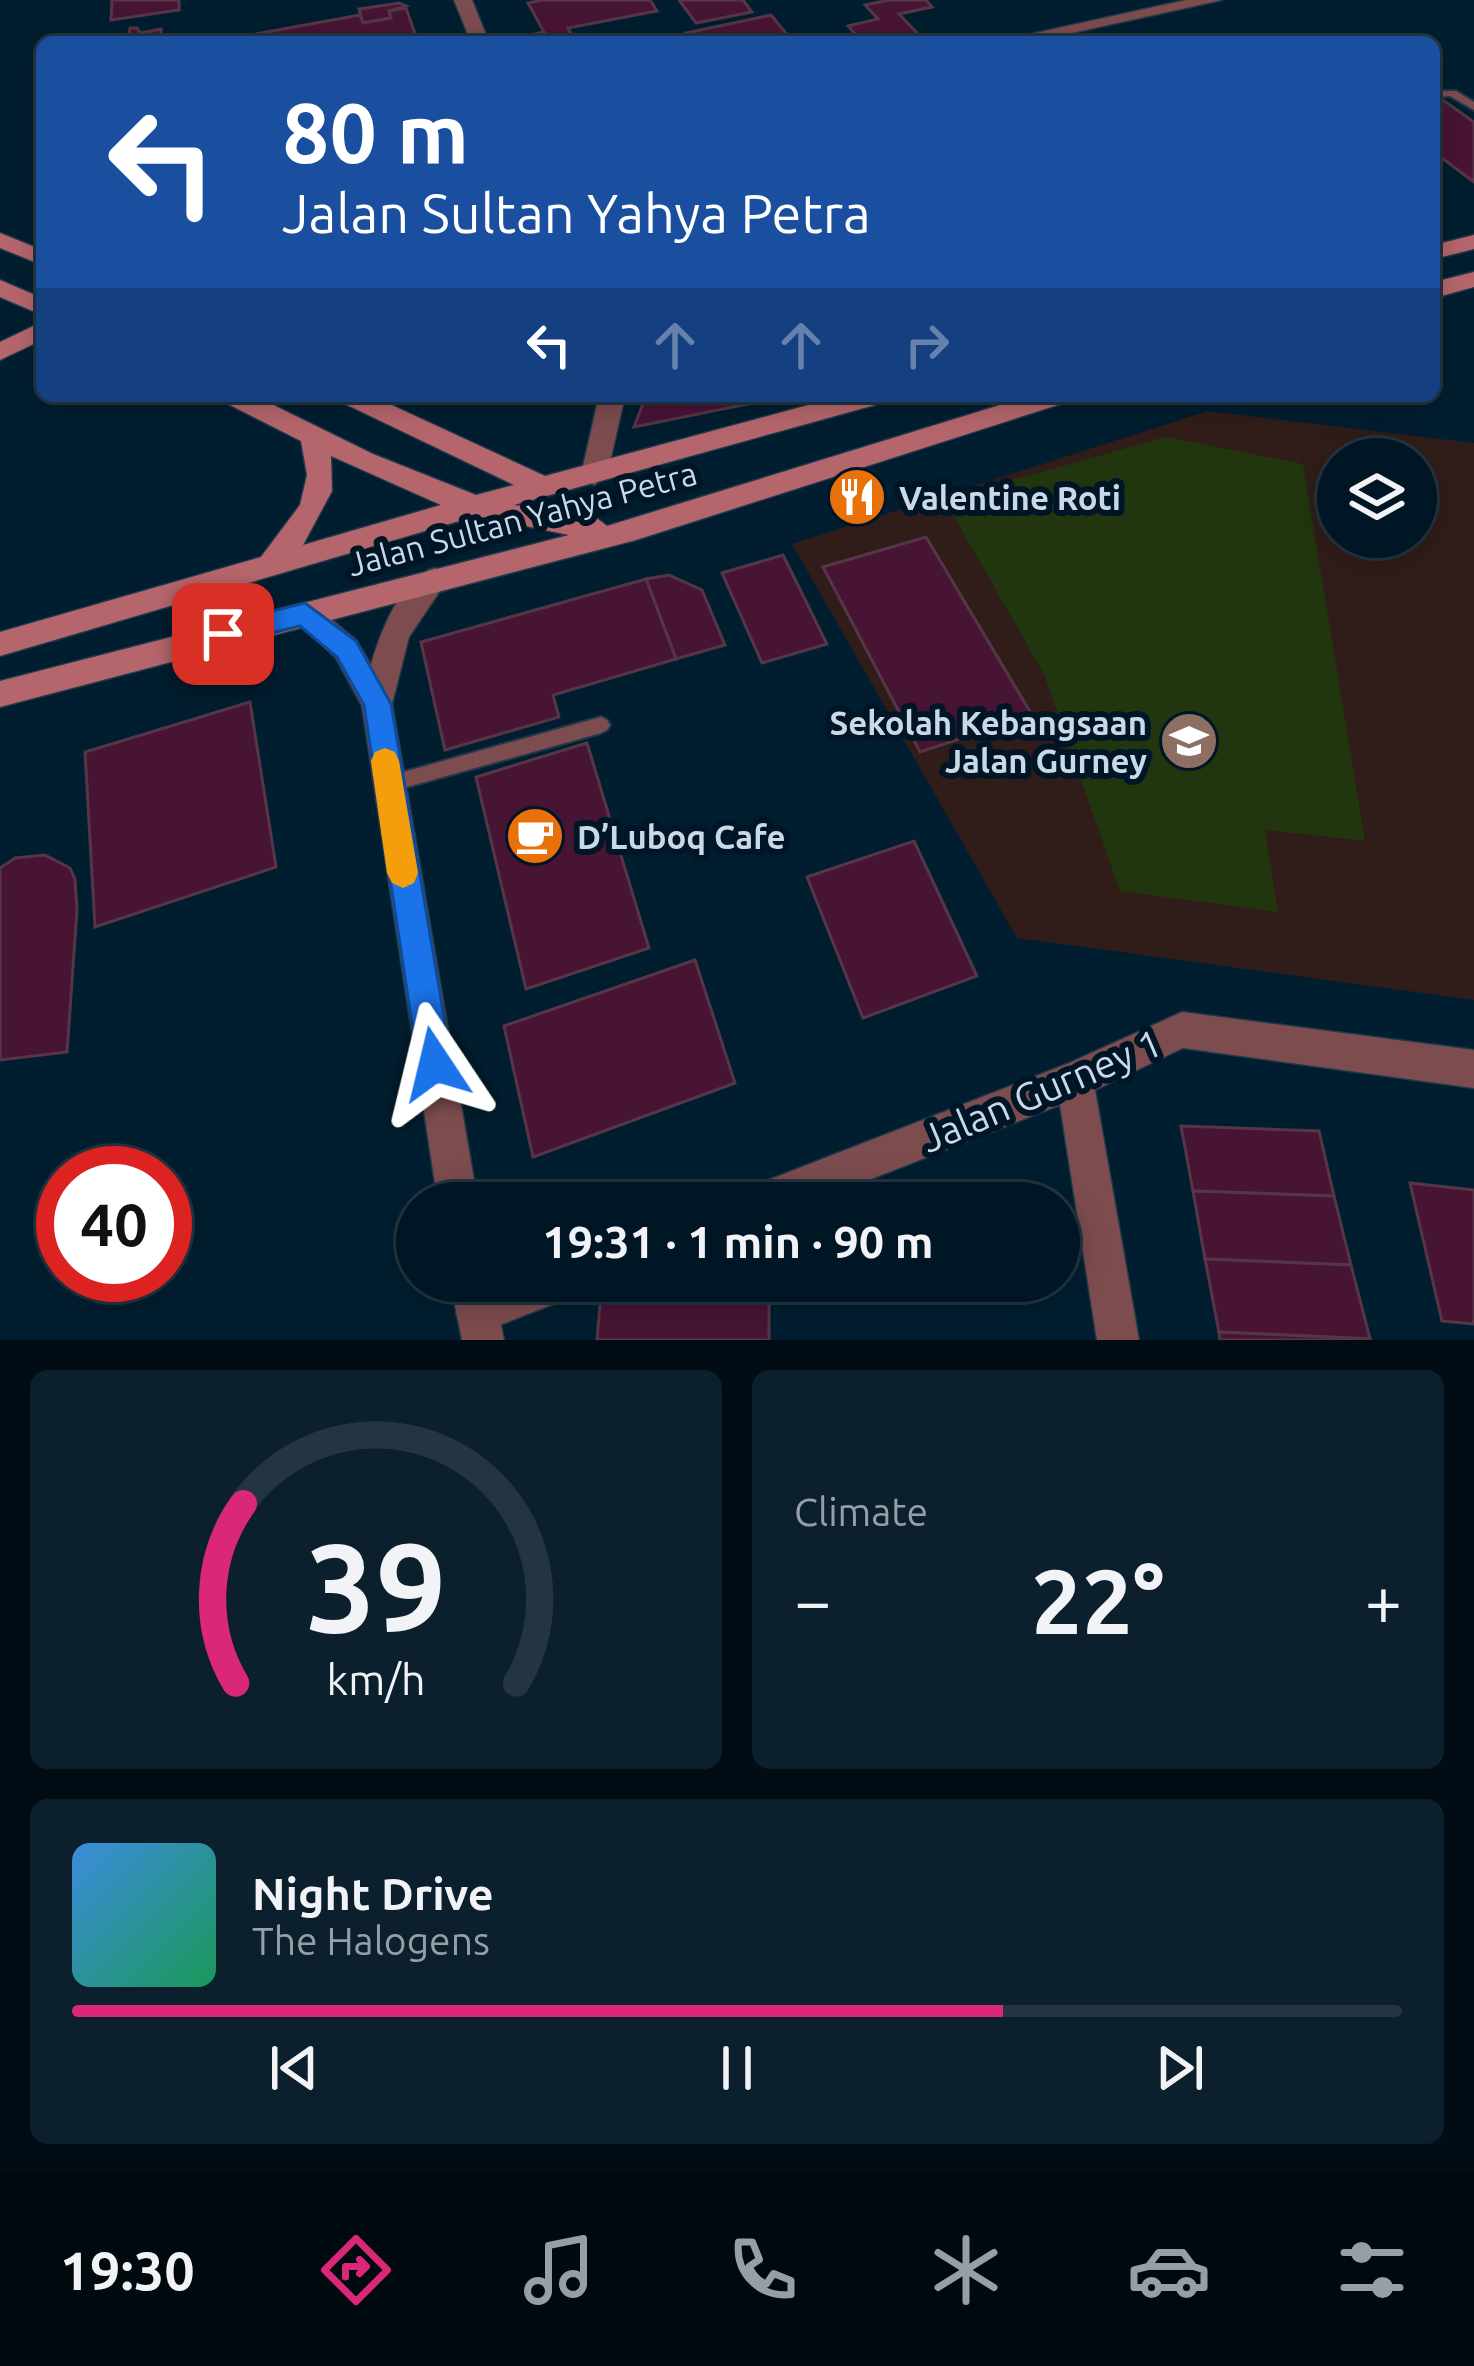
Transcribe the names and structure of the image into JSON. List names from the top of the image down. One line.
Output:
{"streets":{"main road":["Jalan Sultan Yahya Petra"],"street":["Jalan Gurney 1"]},"places":{"restaurant":["Valentine Roti"],"school or university":["Sekolah Kebangsaan Jalan Gurney"],"cafe":["D’Luboq Cafe"]},"page":{"turn":["80 m","Jalan Sultan Yahya Petra"],"limit":"40","trip":"19:31 · 1 min · 90 m","tile":"Climate","heat":["−","22°","+"],"song":["Night Drive","The Halogens"],"tabs":"19:30","gauge":["39","km/h"]}}
